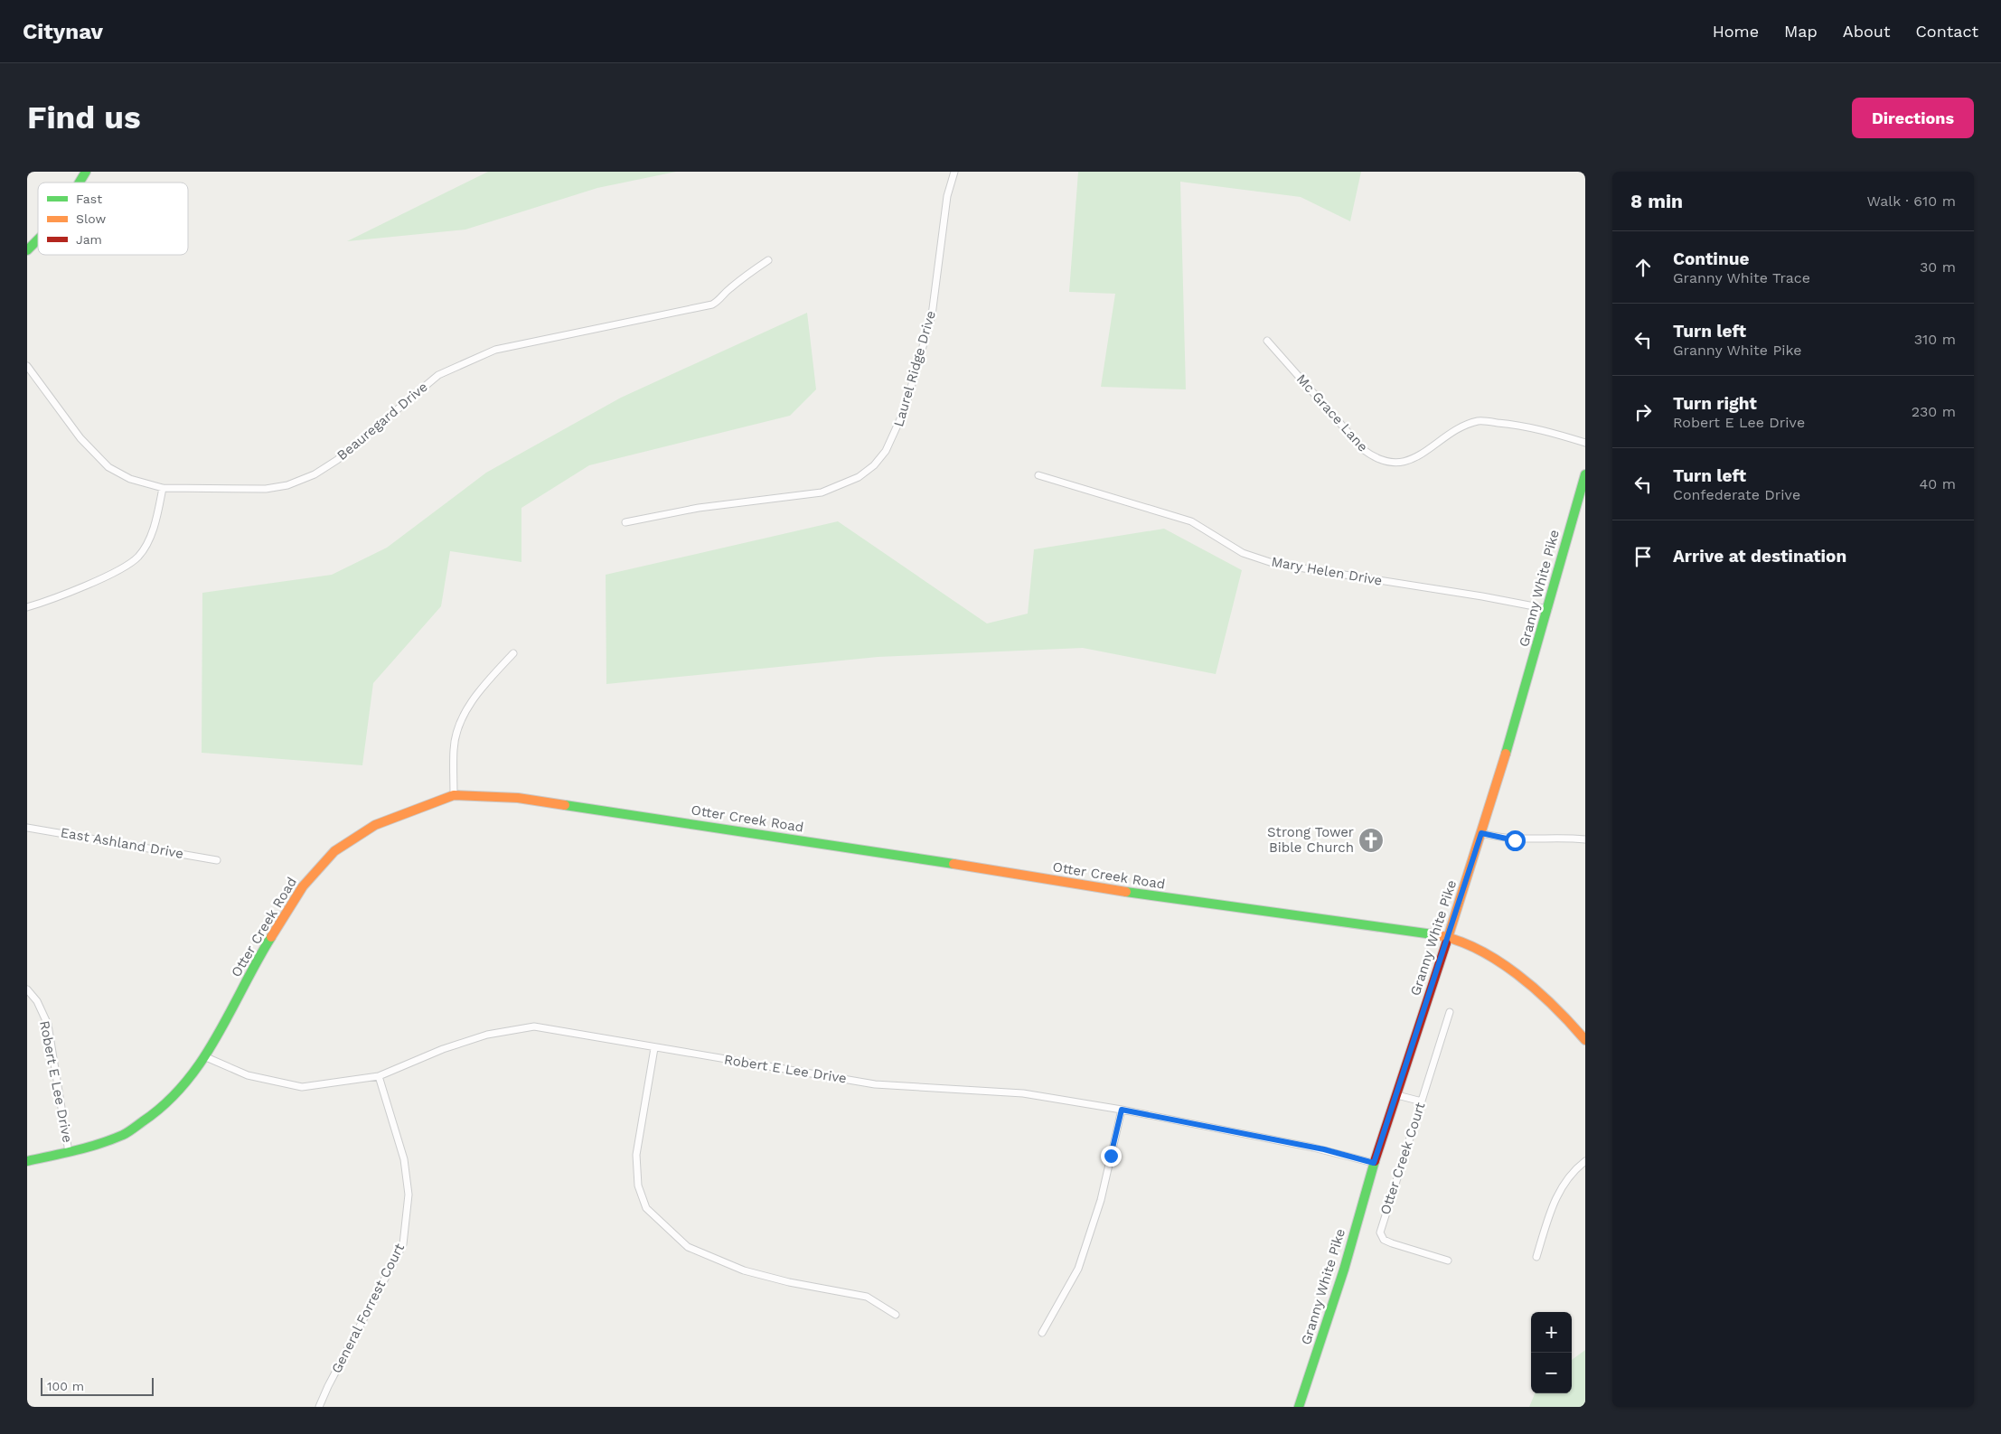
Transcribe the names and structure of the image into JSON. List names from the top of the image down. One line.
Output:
{"streets":{"street":["Laurel Ridge Drive","Mc Grace Lane","Beauregard Drive","Mary Helen Drive","Granny White Pike","Otter Creek Road","East Ashland Drive","Robert E Lee Drive","Otter Creek Court","General Forrest Court"]},"crossings":[["Mary Helen Drive","Granny White Pike"],["Granny White Pike","Otter Creek Road"],["Granny White Pike","Robert E Lee Drive"],["Otter Creek Road","Robert E Lee Drive"],["Robert E Lee Drive","General Forrest Court"]],"places":{"church":["Strong Tower Bible Church"]},"legend":["Fast","Slow","Jam"],"scale_bar":"100 m","page":{"header":"Citynav","nav":["Home","Map","About","Contact"],"buttons":"Directions","title":"Find us","heading":["8 min","Walk · 610 m"],"list":[["Continue","Granny White Trace","30 m"],["Turn left","Granny White Pike","310 m"],["Turn right","Robert E Lee Drive","230 m"],["Turn left","Confederate Drive","40 m"],"Arrive at destination"],"map_buttons":["+","−"],"scale":"100 m"}}
